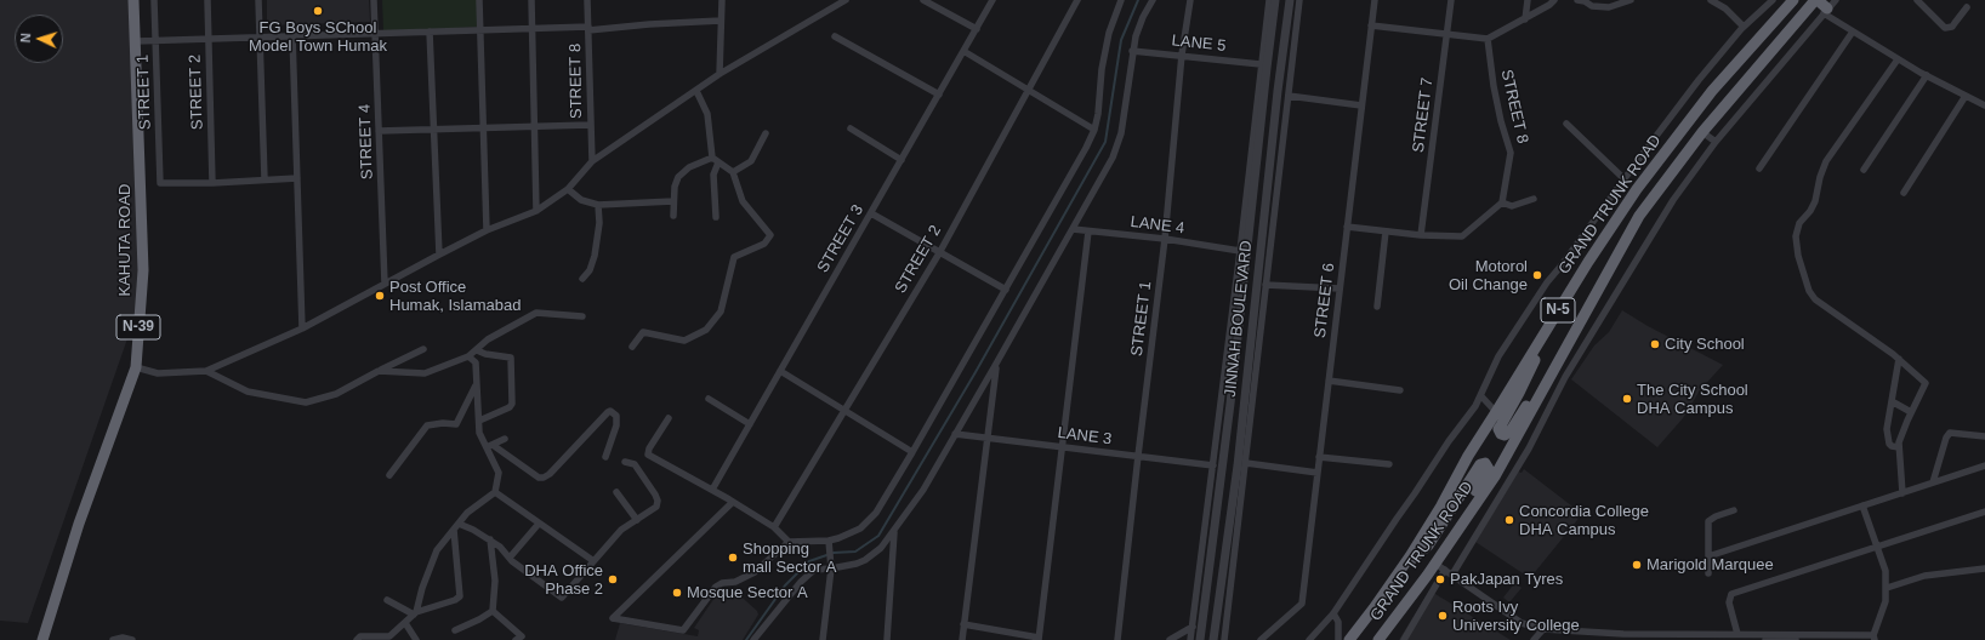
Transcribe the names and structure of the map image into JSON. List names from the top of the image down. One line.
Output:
{"streets":{"highway":["GRAND TRUNK ROAD","KAHUTA ROAD","N-5","N-39"],"street":["LANE 5","STREET 8","STREET 1","STREET 2","STREET 7","STREET 4","LANE 4","STREET 3","STREET 6","JINNAH BOULEVARD","LANE 3"]},"crossings":[["LANE 5","STREET 1"],["STREET 1","STREET 2"],["STREET 1","LANE 4"],["STREET 1","LANE 3"]],"places":["FG Boys SChool Model Town Humak","Motorol Oil Change","Post Office Humak, Islamabad","City School","The City School DHA Campus","Concordia College DHA Campus","Shopping mall Sector A","Marigold Marquee","DHA Office Phase 2","PakJapan Tyres","Mosque Sector A","Roots Ivy University College"],"north":"left"}
